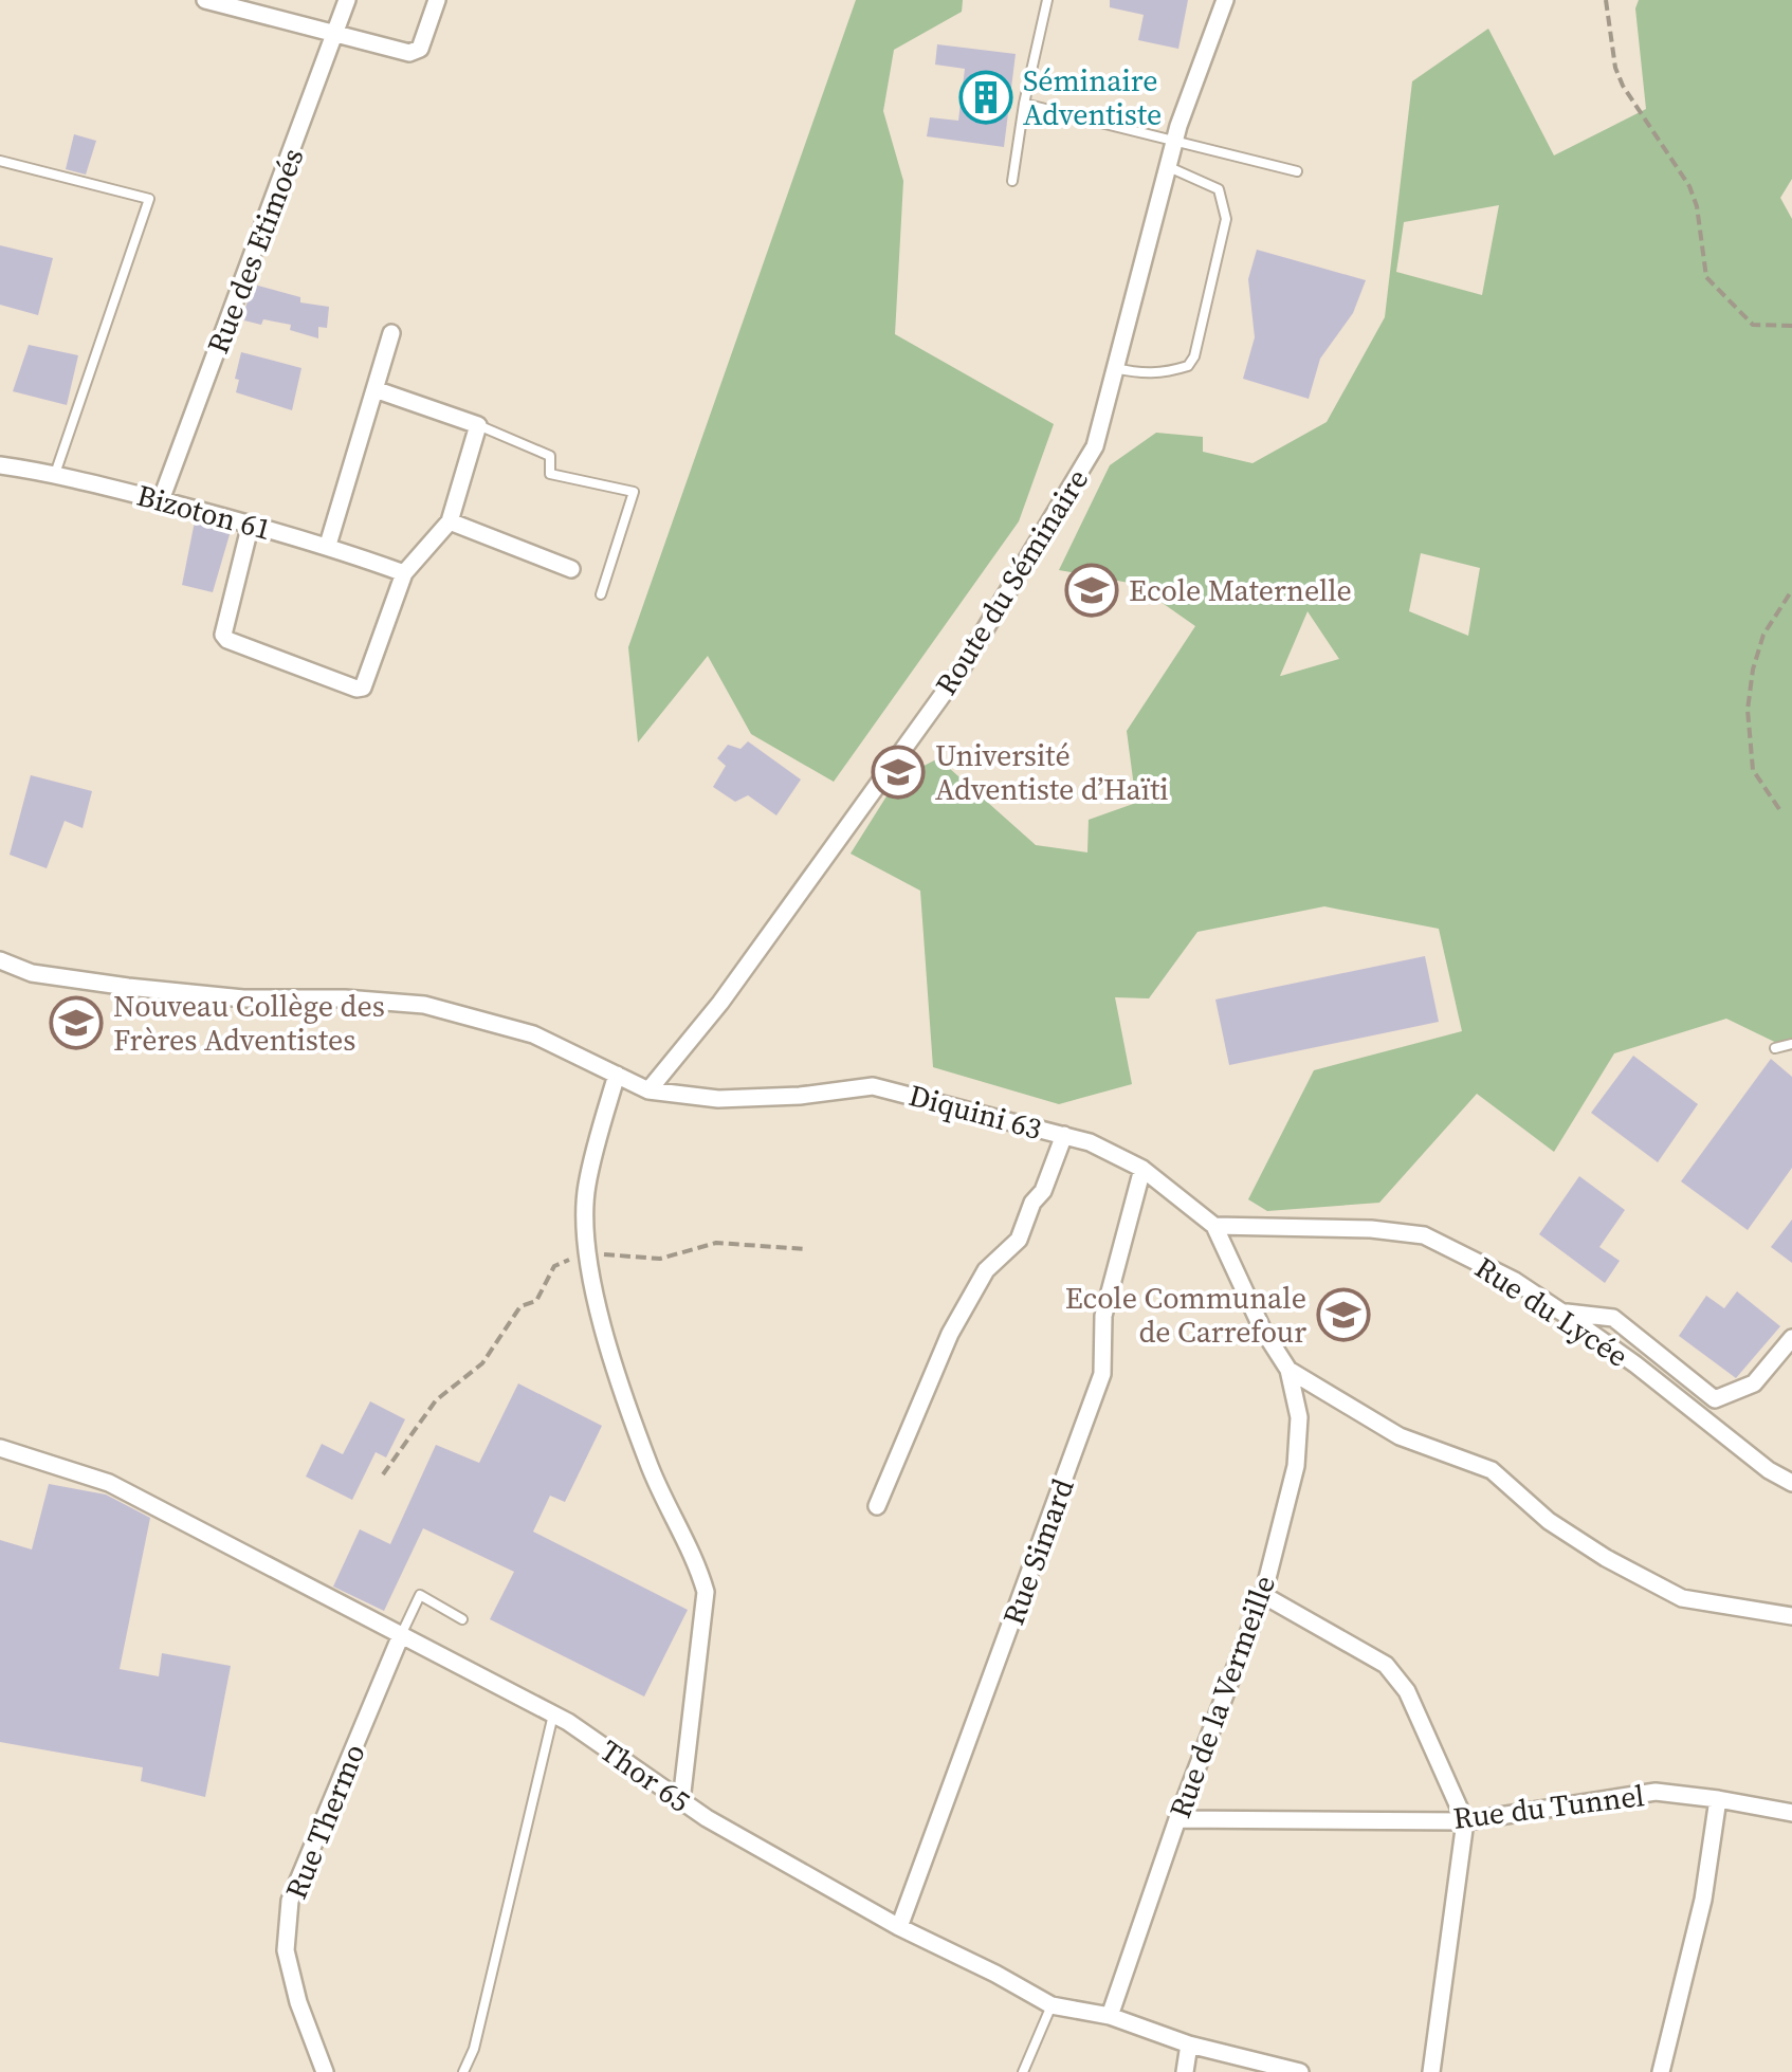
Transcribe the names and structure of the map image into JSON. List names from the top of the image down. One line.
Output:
{"streets":{"street":["Rue des Etimoés","Bizoton 61","Route du Séminaire","Diquini 63","Rue du Lycée","Rue Simard","Rue de la Vermeille","Thor 65","Rue du Tunnel","Rue Thermo"]},"crossings":[["Rue des Etimoés","Bizoton 61"],["Route du Séminaire","Diquini 63"],["Diquini 63","Rue du Lycée"],["Diquini 63","Rue Simard"],["Diquini 63","Rue de la Vermeille"],["Rue Simard","Thor 65"],["Rue de la Vermeille","Thor 65"],["Rue de la Vermeille","Rue du Tunnel"],["Thor 65","Rue Thermo"]],"places":{"building":["Séminaire Adventiste"],"school or university":["Ecole Maternelle","Université Adventiste d’Haïti","Nouveau Collège des Frères Adventistes","Ecole Communale de Carrefour"]}}
